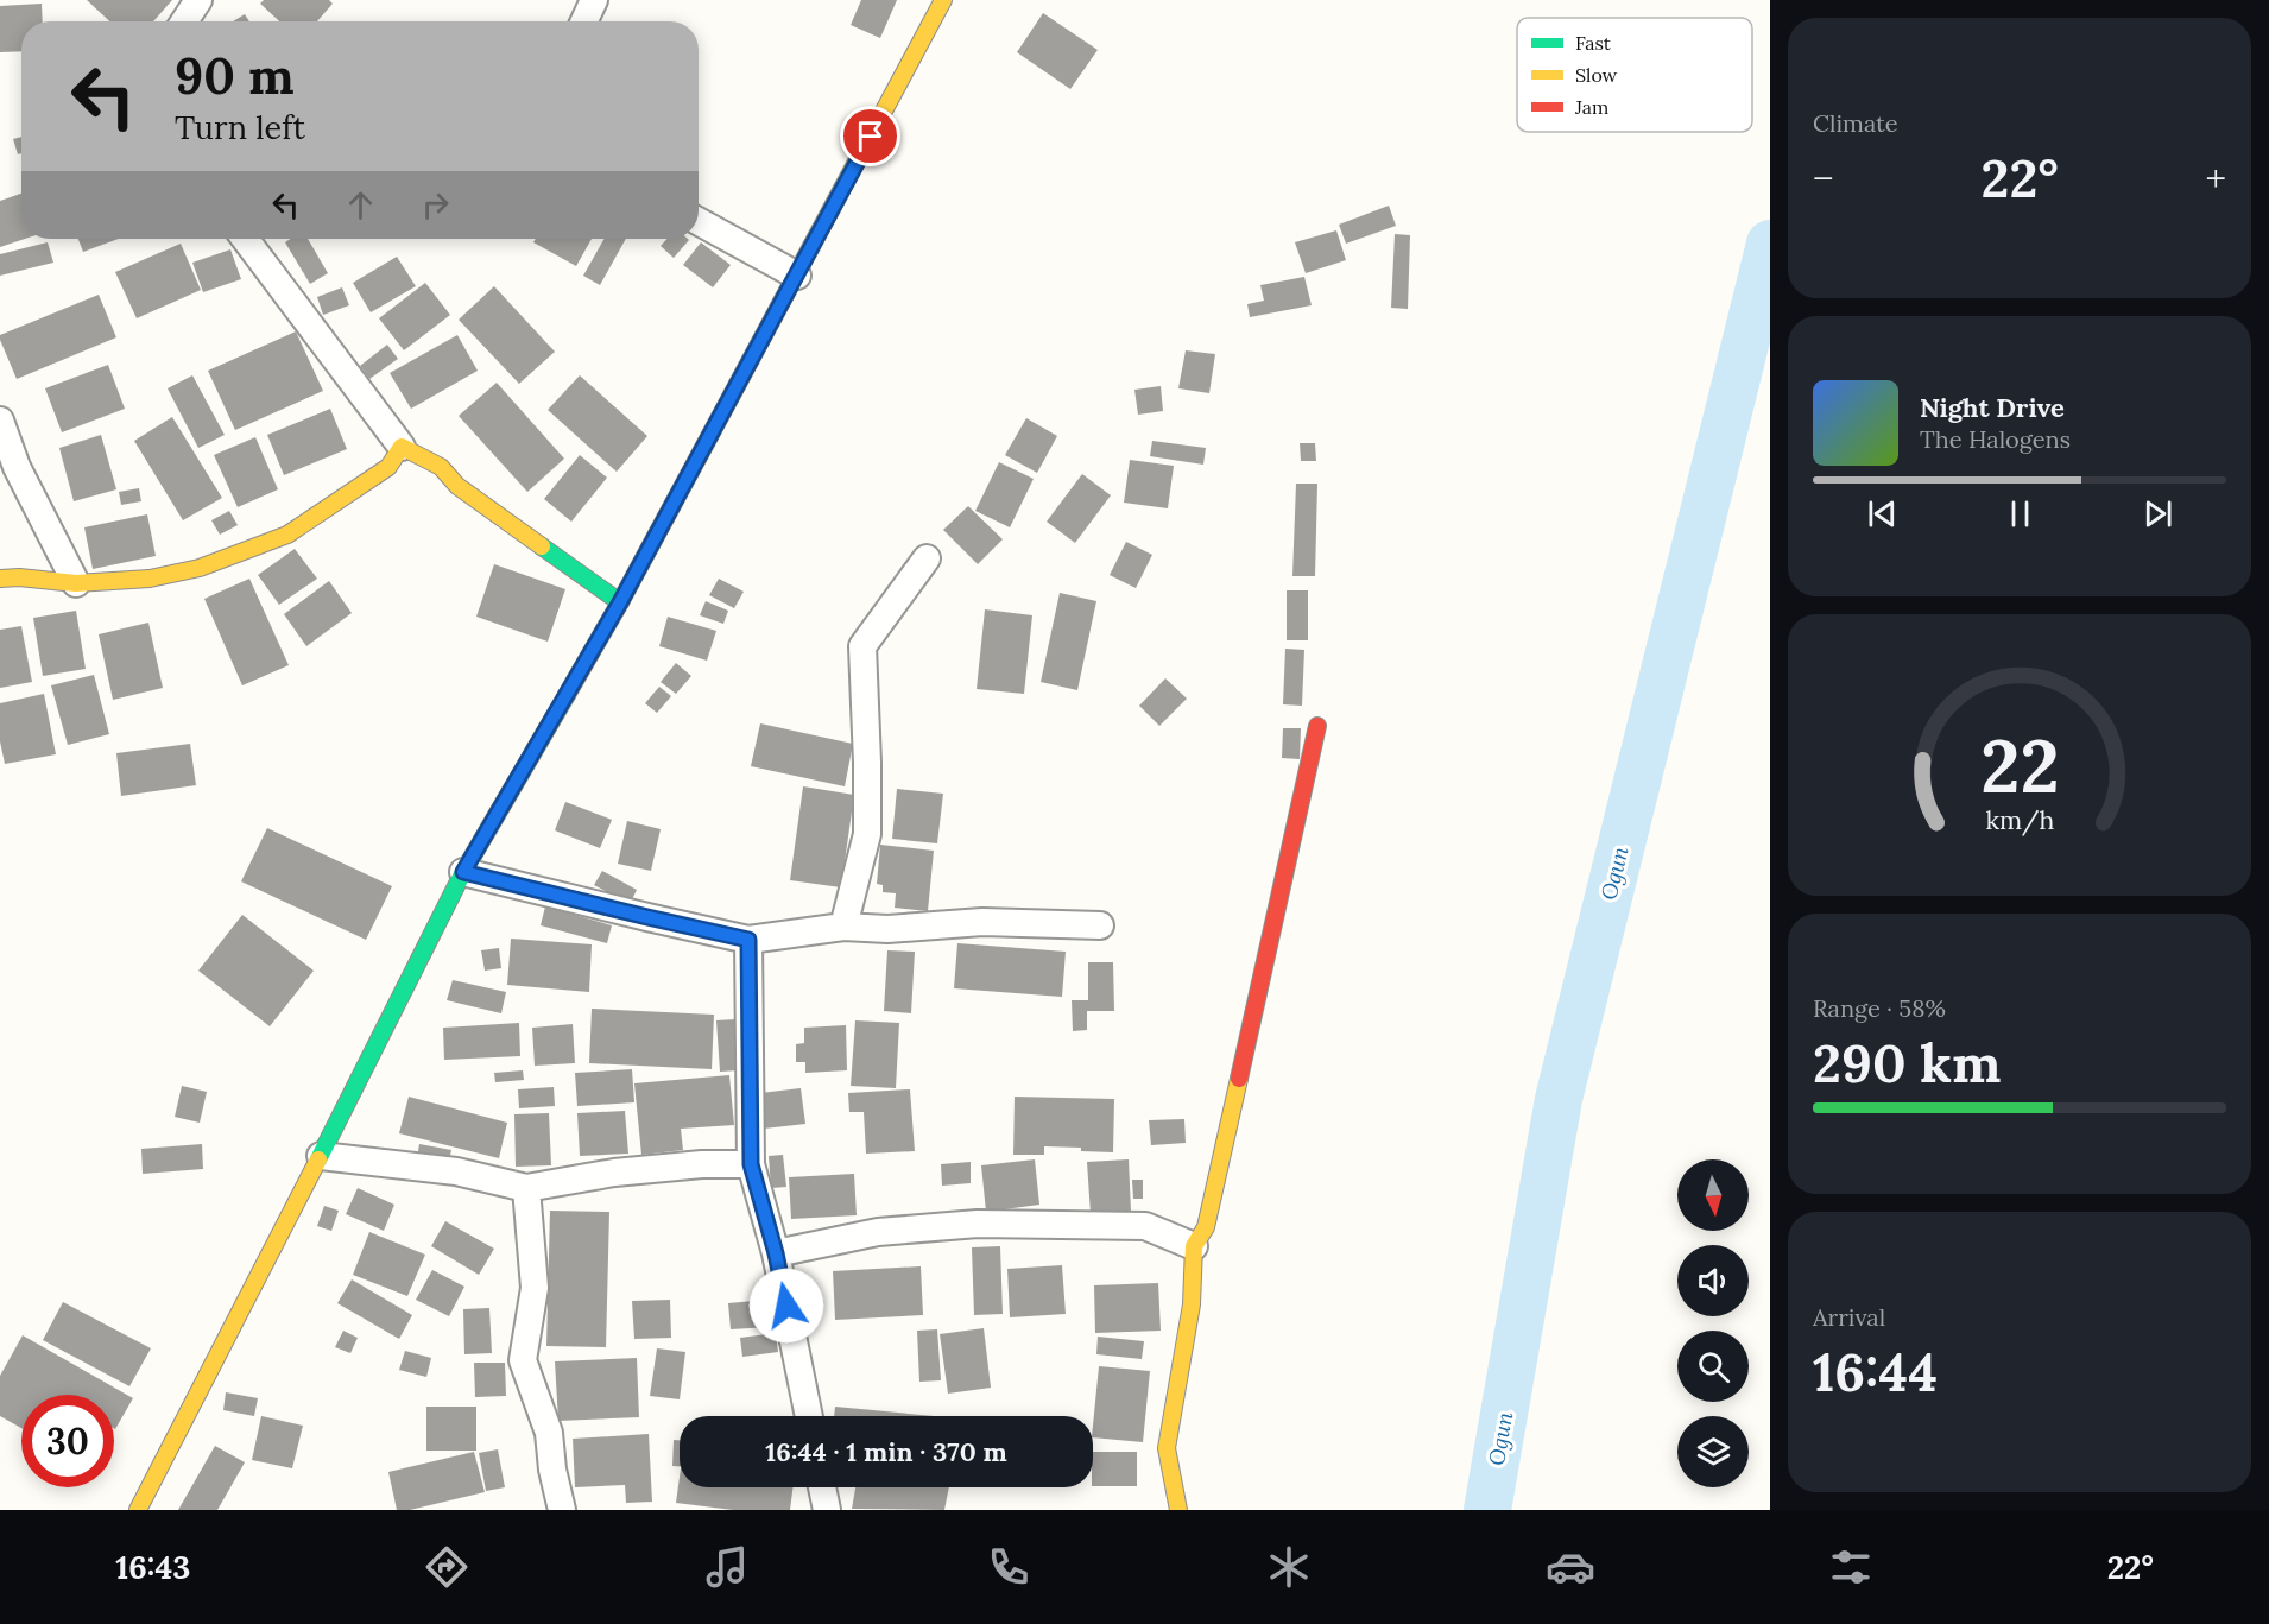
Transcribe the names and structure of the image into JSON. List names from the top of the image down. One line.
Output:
{"water":["Ogun"],"legend":["Fast","Slow","Jam"],"north":"bottom","page":{"tile":["Climate",["Range · 58%","290 km"],["Arrival","16:44"]],"turn":["90 m","Turn left"],"heat":["−","22°","+"],"song":["Night Drive","The Halogens"],"limit":"30","trip":"16:44 · 1 min · 370 m","tabs":["16:43","22°"],"gauge":["22","km/h"]}}
